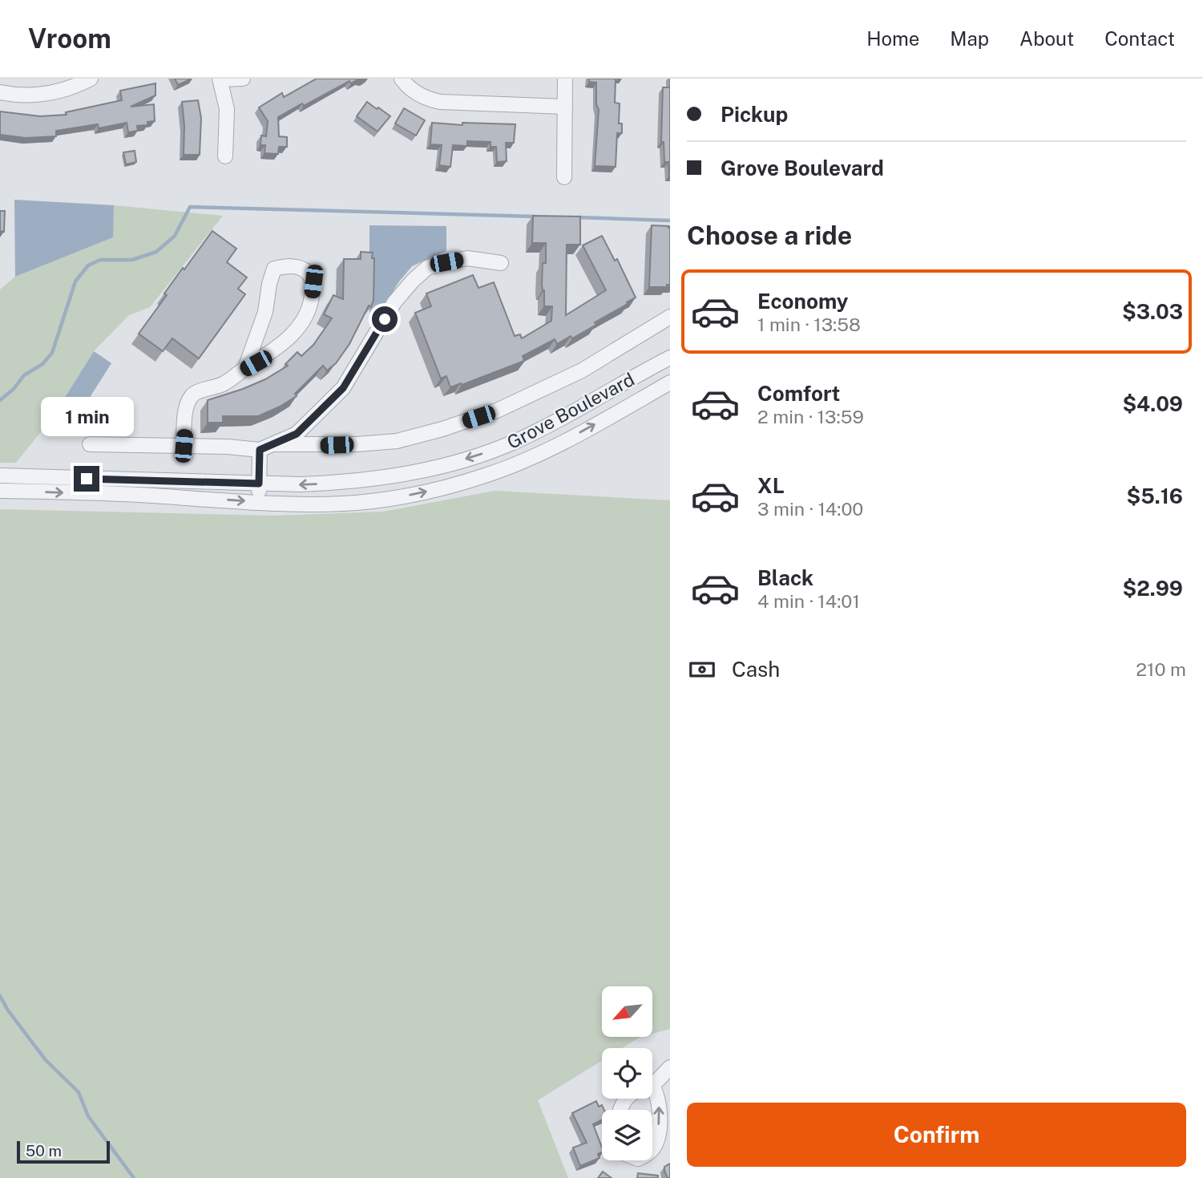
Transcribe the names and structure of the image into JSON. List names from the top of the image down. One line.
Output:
{"streets":{"street":["Grove Boulevard"]},"scale_bar":"50 m","north":"bottom left","page":{"header":"Vroom","nav":["Home","Map","About","Contact"],"banner":["Pickup","Grove Boulevard"],"heading":"Choose a ride","list":[{"name":"Economy","note":"1 min · 13:58","value":"$3.03"},{"name":"Comfort","note":"2 min · 13:59","value":"$4.09"},{"name":"XL","note":"3 min · 14:00","value":"$5.16"},{"name":"Black","note":"4 min · 14:01","value":"$2.99"}],"bubble":"1 min","pay":["Cash","210 m"],"buttons":"Confirm","scale":"50 m"}}
